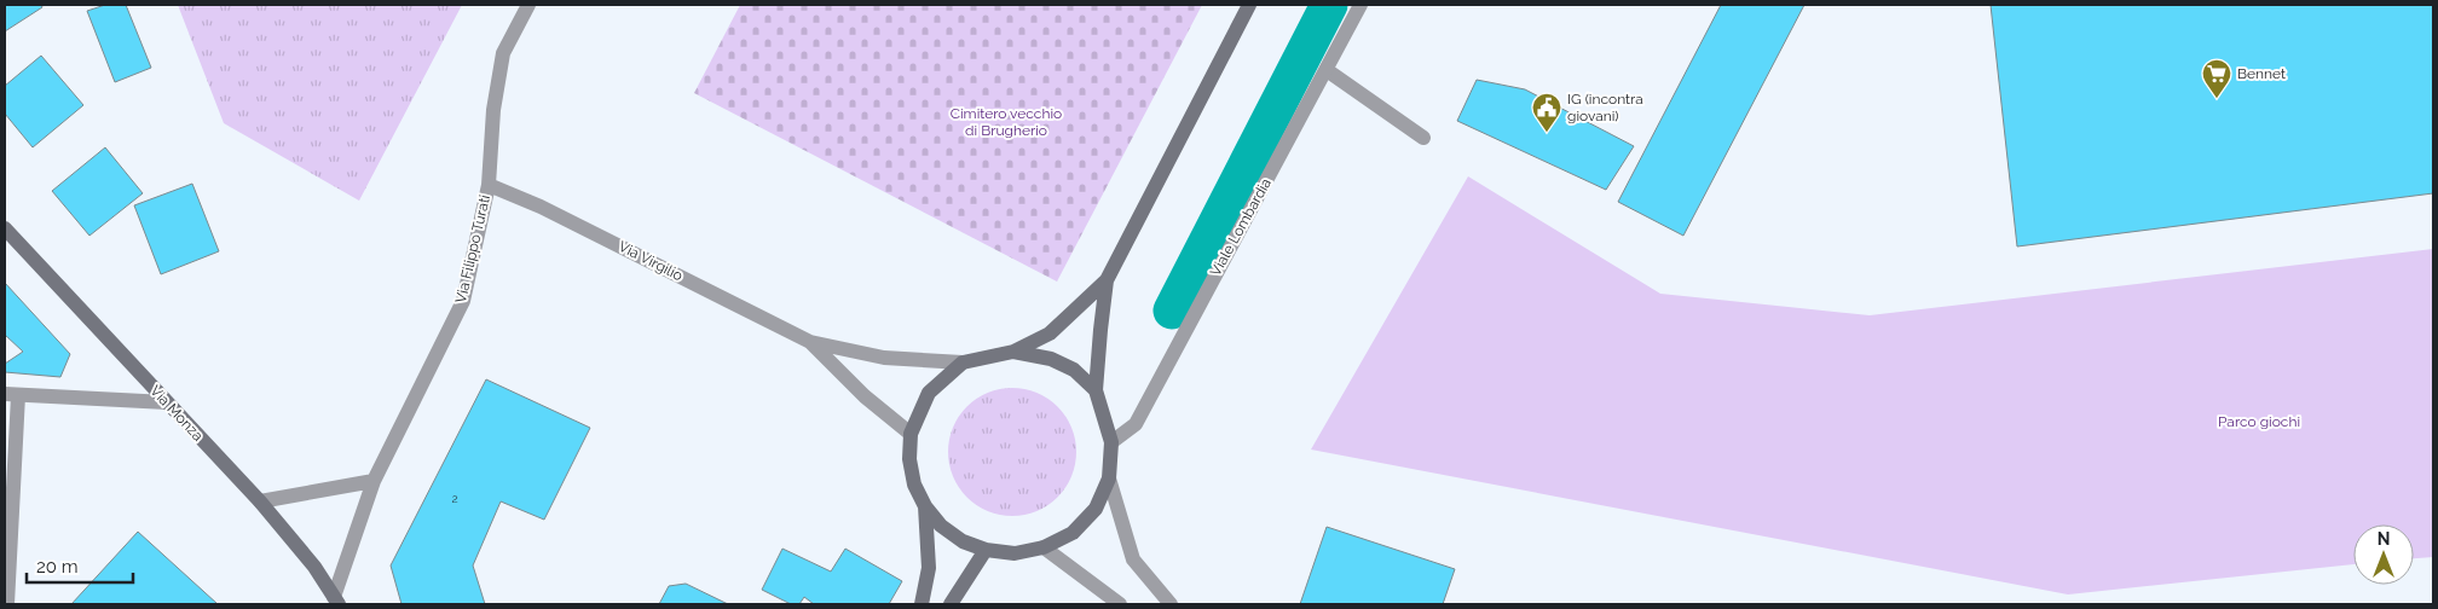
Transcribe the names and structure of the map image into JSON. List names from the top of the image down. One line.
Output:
{"streets":{"main road":["Via Monza"],"street":["Viale Lombardia","Via Filippo Turati","Via Virgilio"]},"crossings":[["Viale Lombardia","Via Virgilio"],["Via Filippo Turati","Via Virgilio"],["Via Filippo Turati","Via Monza"]],"parks":["Cimitero vecchio di Brugherio","Parco giochi"],"places":{"supermarket":["Bennet"],"public building":["IG (incontra giovani)"]},"house_numbers":["2"],"scale_bar":"20 m","north":"top"}
